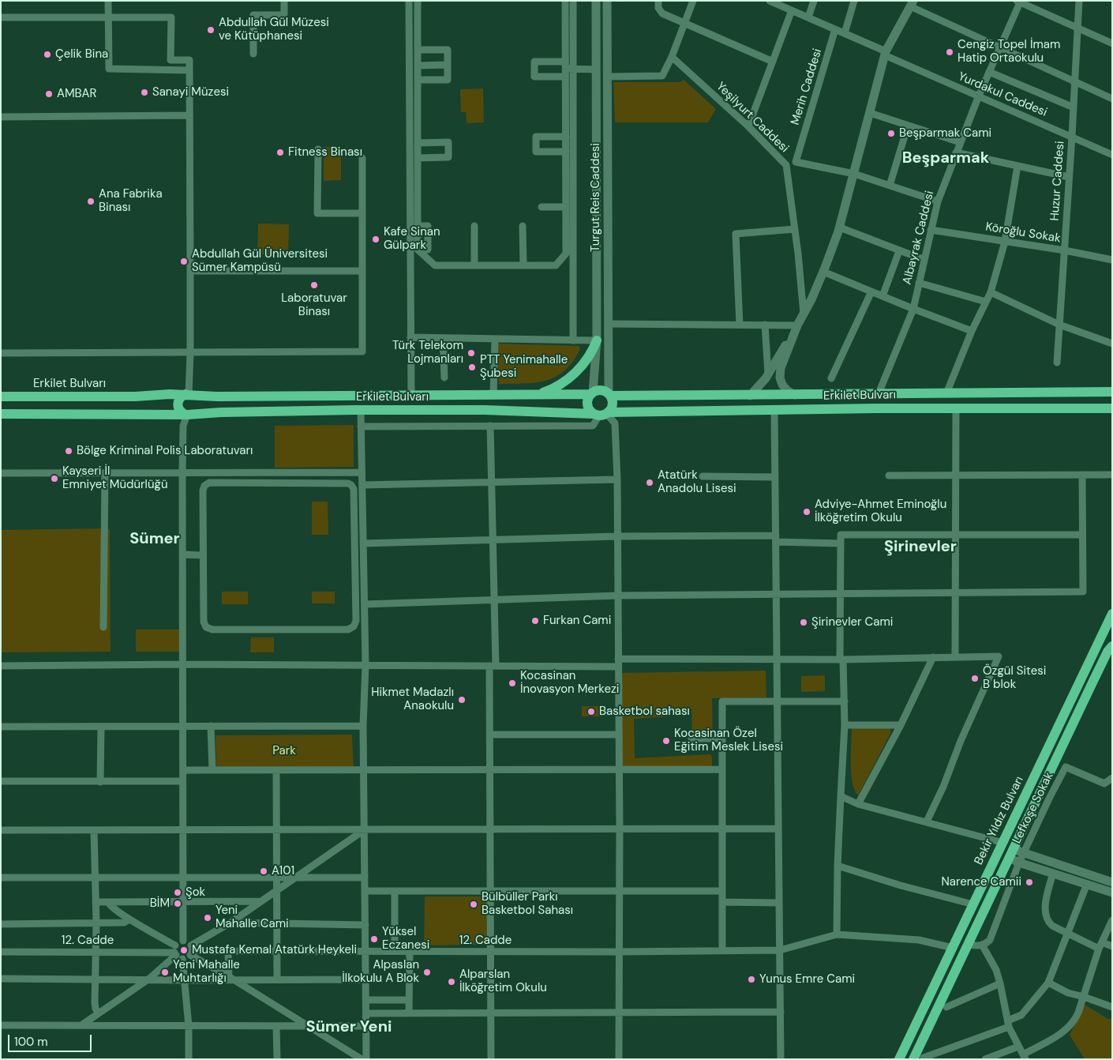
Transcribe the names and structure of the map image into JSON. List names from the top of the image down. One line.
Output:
{"streets":{"main road":["Erkilet Bulvarı","Bekir Yıldız Bulvarı"],"street":["Merih Caddesi","Yurdakul Caddesi","Yeşilyurt Caddesi","Huzur Caddesi","Turgut Reis Caddesi","Köroğlu Sokak","Albayrak Caddesi","Lefkoşe Sokak","12. Cadde"]},"crossings":[["Merih Caddesi","Yurdakul Caddesi"],["Yurdakul Caddesi","Huzur Caddesi"],["Yurdakul Caddesi","Albayrak Caddesi"],["Huzur Caddesi","Köroğlu Sokak"],["Turgut Reis Caddesi","Erkilet Bulvarı"],["Köroğlu Sokak","Albayrak Caddesi"],["Albayrak Caddesi","Erkilet Bulvarı"],["Bekir Yıldız Bulvarı","12. Cadde"]],"districts":["Beşparmak","Sümer","Şirinevler","Sümer Yeni"],"parks":["Park"],"places":["Abdullah Gül Müzesi ve Kütüphanesi","Cengiz Topel İmam Hatip Ortaokulu","Çelik Bina","Sanayi Müzesi","AMBAR","Beşparmak Cami","Fitness Binası","Ana Fabrika Binası","Kafe Sinan Gülpark","Abdullah Gül Üniversitesi Sümer Kampüsü","Laboratuvar Binası","Türk Telekom Lojmanları","PTT Yenimahalle Şubesi","Bölge Kriminal Polis Laboratuvarı","Kayseri İl Emniyet Müdürlüğü","Atatürk Anadolu Lisesi","Adviye-Ahmet Eminoğlu İlköğretim Okulu","Furkan Cami","Şirinevler Cami","Özgül Sitesi B blok","Kocasinan İnovasyon Merkezi","Hikmet Madazlı Anaokulu","Basketbol sahası","Kocasinan Özel Eğitim Meslek Lisesi","A101","Narence Camii","Şok","BİM","Bülbüller Parkı Basketbol Sahası","Yeni Mahalle Cami","Yüksel Eczanesi","Mustafa Kemal Atatürk Heykeli","Yeni Mahalle Muhtarlığı","Alpaslan İlkokulu A Blok","Yunus Emre Cami","Alparslan İlköğretim Okulu"],"scale_bar":"100 m"}
